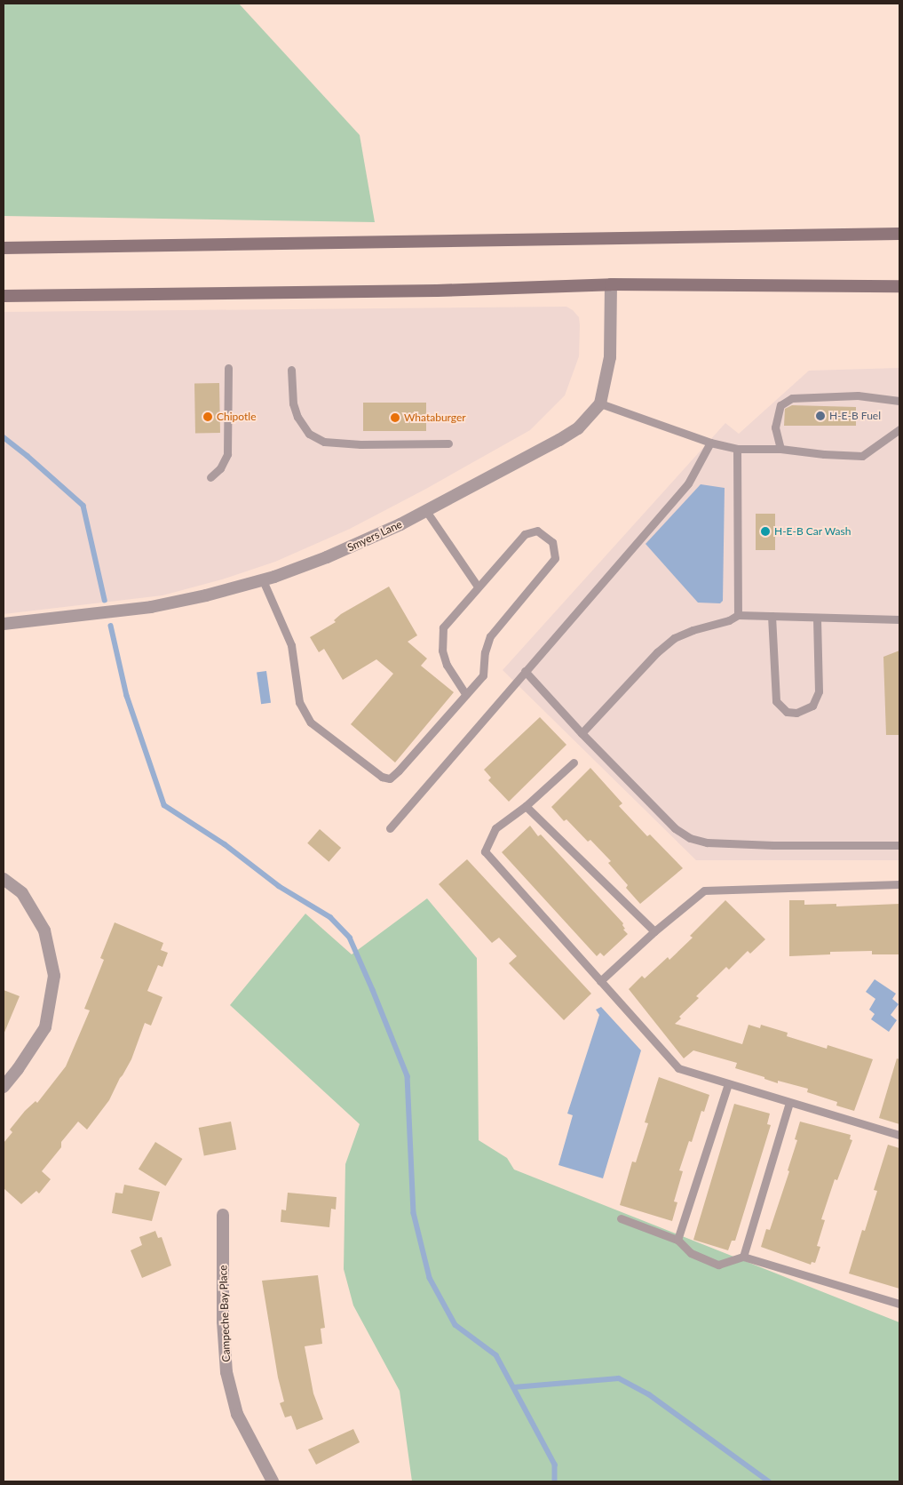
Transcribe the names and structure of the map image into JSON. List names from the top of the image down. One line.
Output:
{"streets":{"street":["Smyers Lane","Campeche Bay Place"]},"places":["H-E-B Fuel","Chipotle","Whataburger","H-E-B Car Wash"]}
